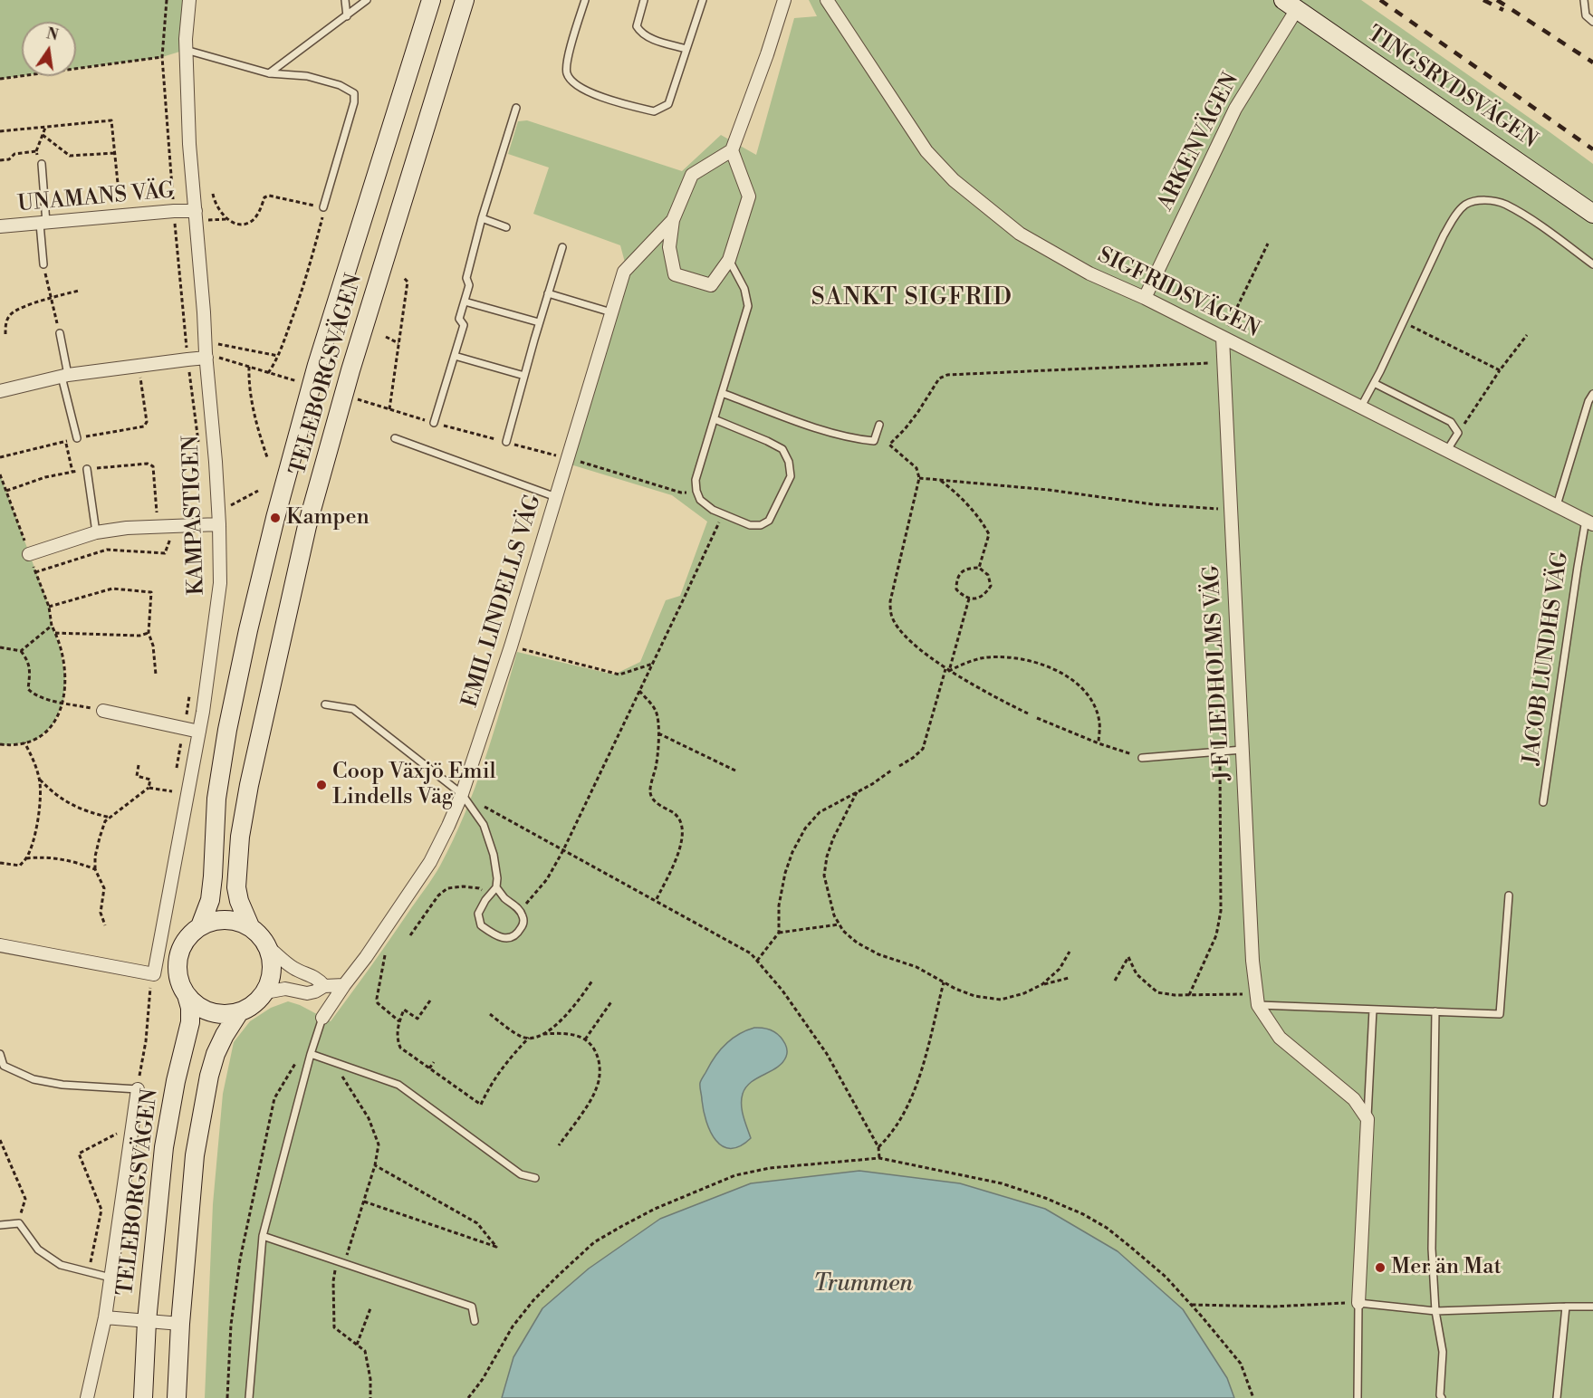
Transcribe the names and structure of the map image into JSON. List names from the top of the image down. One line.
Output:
{"streets":{"main road":["TINGSRYDSVÄGEN","TELEBORGSVÄGEN"],"street":["ARKENVÄGEN","UNAMANS VÄG","SIGFRIDSVÄGEN","KAMPASTIGEN","EMIL LINDELLS VÄG","J F LIEDHOLMS VÄG"],"lane":["JACOB LUNDHS VÄG"]},"crossings":[["TINGSRYDSVÄGEN","ARKENVÄGEN"],["ARKENVÄGEN","SIGFRIDSVÄGEN"],["UNAMANS VÄG","KAMPASTIGEN"],["SIGFRIDSVÄGEN","JACOB LUNDHS VÄG"],["SIGFRIDSVÄGEN","J F LIEDHOLMS VÄG"]],"districts":["SANKT SIGFRID"],"water":["Trummen"],"places":["Kampen","Coop Växjö Emil Lindells Väg","Mer än Mat"],"north":"top"}
